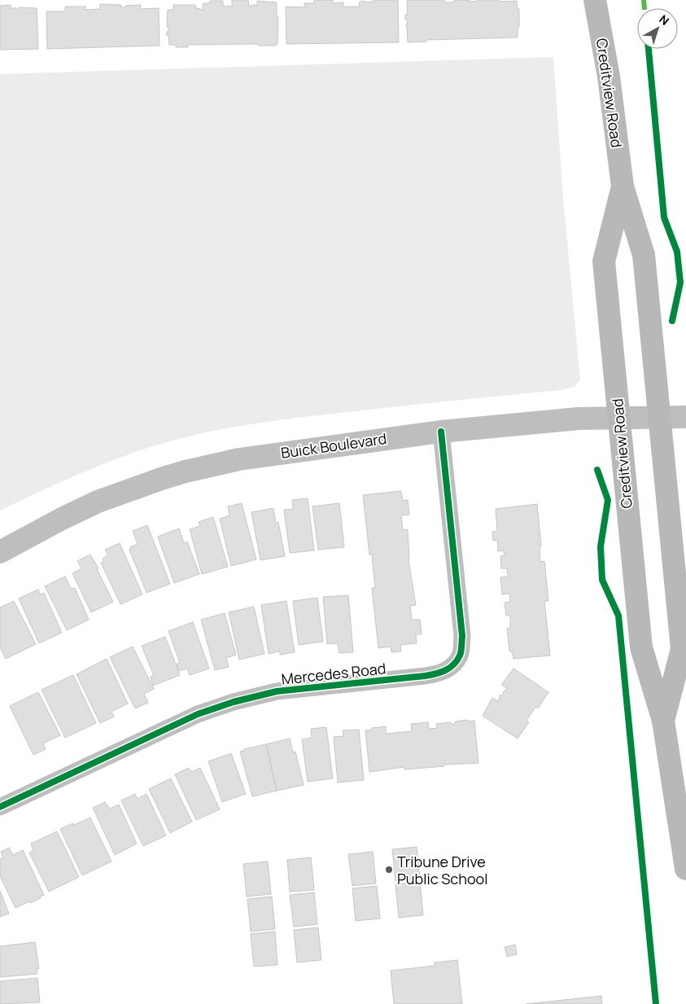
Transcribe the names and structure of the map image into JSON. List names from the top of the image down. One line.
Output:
{"streets":{"main road":["Creditview Road"],"street":["Buick Boulevard","Mercedes Road"]},"crossings":[["Creditview Road","Buick Boulevard"],["Buick Boulevard","Mercedes Road"]],"places":["Tribune Drive Public School"],"north":"top right"}
